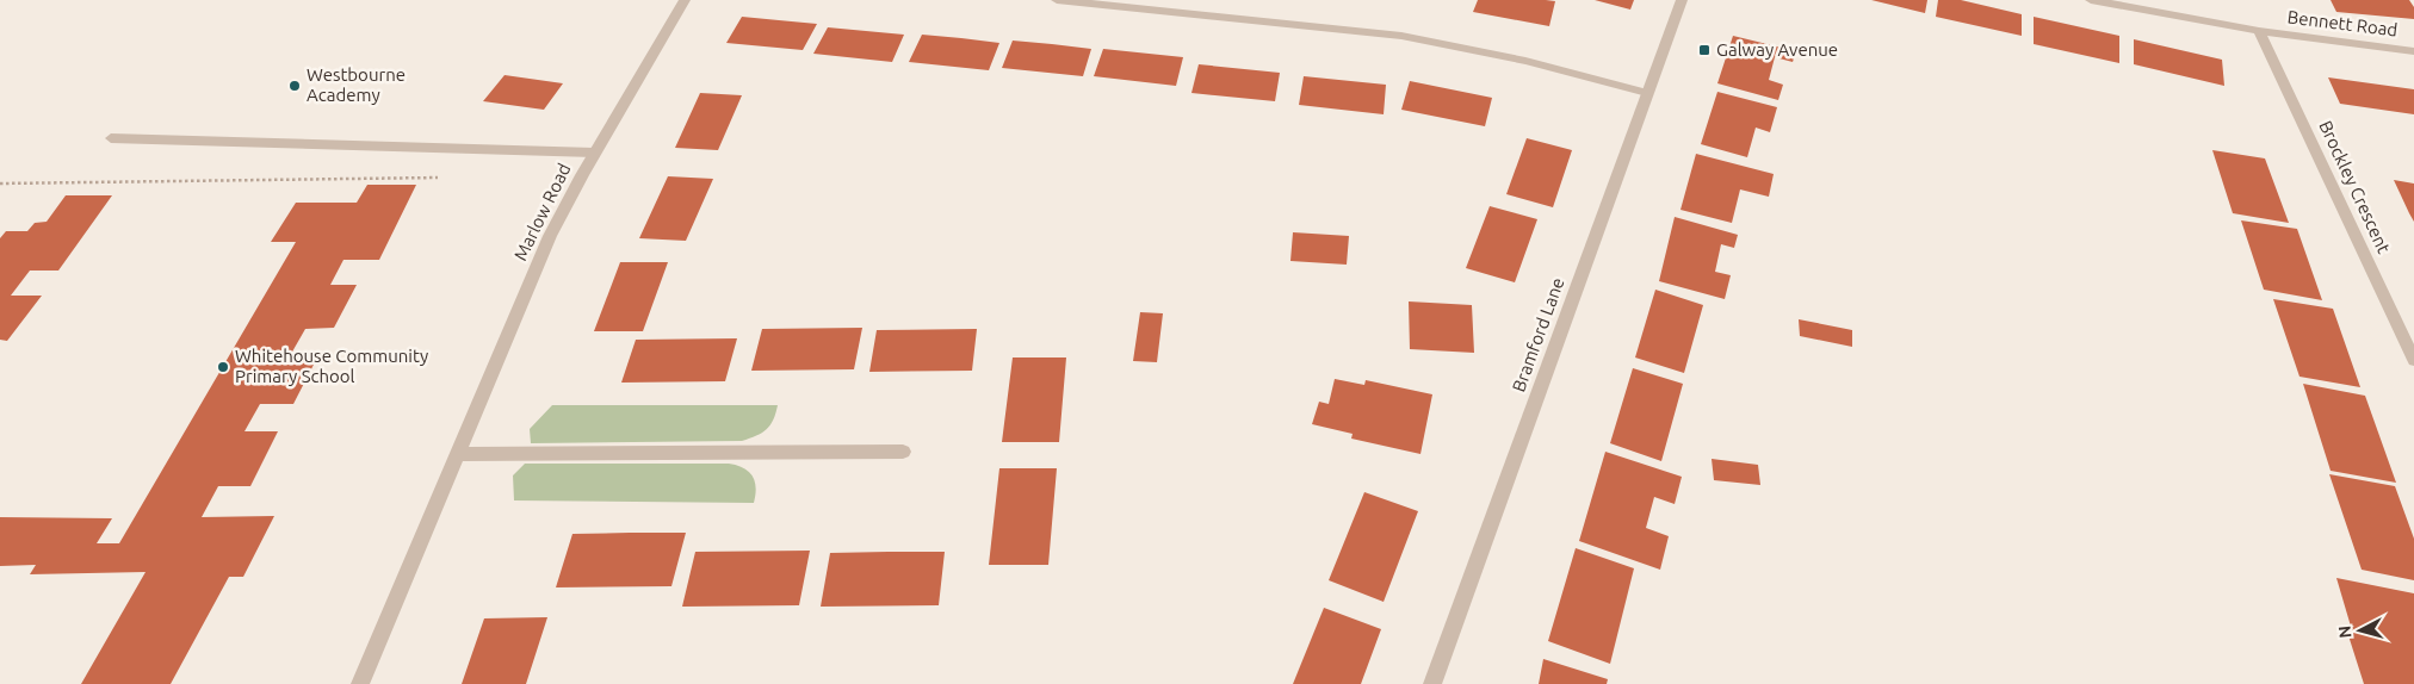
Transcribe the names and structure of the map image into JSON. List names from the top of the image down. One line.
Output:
{"streets":{"street":["Bennett Road","Brockley Crescent","Marlow Road","Bramford Lane"]},"crossings":[["Bennett Road","Brockley Crescent"]],"places":{"transit":["Galway Avenue"],"other":["Westbourne Academy","Whitehouse Community Primary School"]},"north":"left"}
